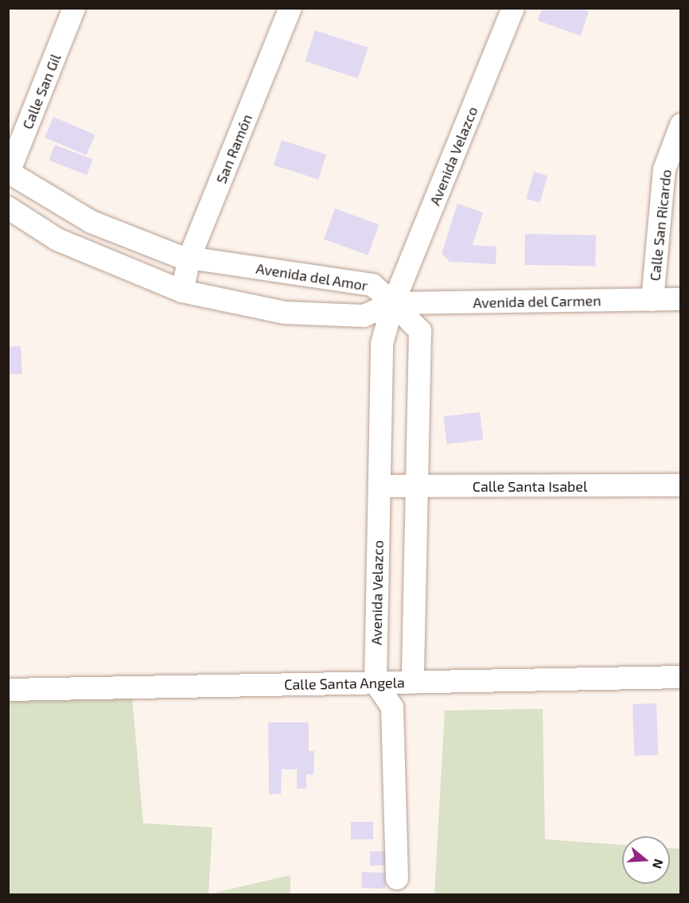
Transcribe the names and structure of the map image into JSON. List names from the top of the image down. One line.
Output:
{"streets":{"street":["Calle San Gil","San Ramón","Avenida Velazco","Calle San Ricardo","Avenida del Amor","Avenida del Carmen","Calle Santa Isabel","Calle Santa Angela"]},"crossings":[["Calle San Gil","Avenida del Amor"],["San Ramón","Avenida del Amor"],["Avenida Velazco","Avenida del Amor"],["Avenida Velazco","Avenida del Carmen"],["Avenida Velazco","Calle Santa Isabel"],["Avenida Velazco","Calle Santa Angela"],["Calle San Ricardo","Avenida del Carmen"],["Avenida del Amor","Avenida del Carmen"]],"north":"right"}
